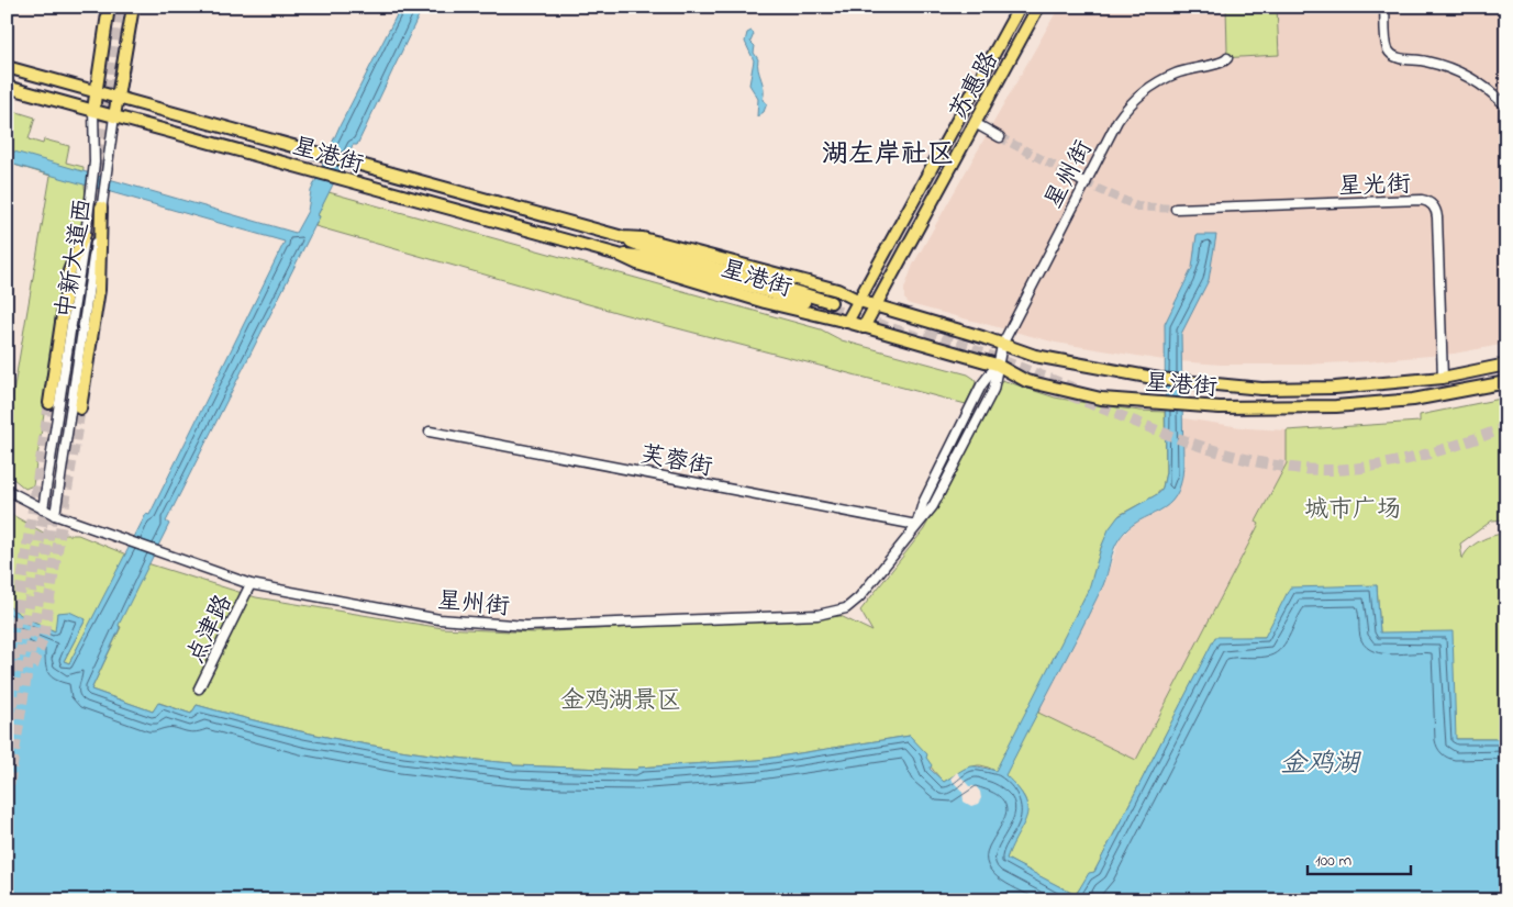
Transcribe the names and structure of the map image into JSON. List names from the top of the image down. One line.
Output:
{"streets":{"main road":["苏惠路","星港街","中新大道西"],"street":["星州街","星光街","芙蓉街","点津路"]},"crossings":[["苏惠路","星港街"],["星港街","星州街"],["星港街","星光街"],["星港街","中新大道西"],["星州街","中新大道西"],["星州街","芙蓉街"],["星州街","点津路"]],"districts":["湖左岸社区"],"water":["金鸡湖"],"parks":["城市广场","金鸡湖景区"],"scale_bar":"100 m"}
